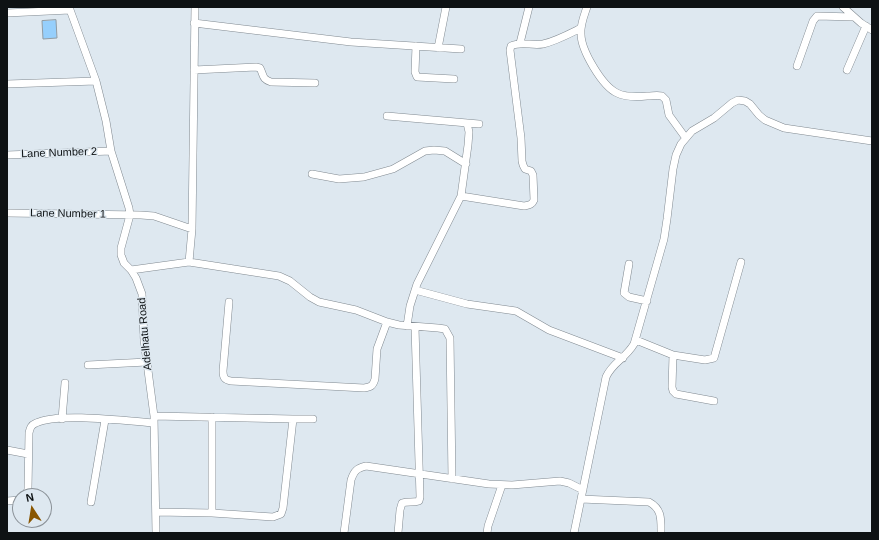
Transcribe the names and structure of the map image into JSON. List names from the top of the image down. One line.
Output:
{"streets":{"street":["Lane Number 2","Lane Number 1","Adelhatu Road"]},"crossings":[["Lane Number 2","Adelhatu Road"],["Lane Number 1","Adelhatu Road"]],"north":"top"}
